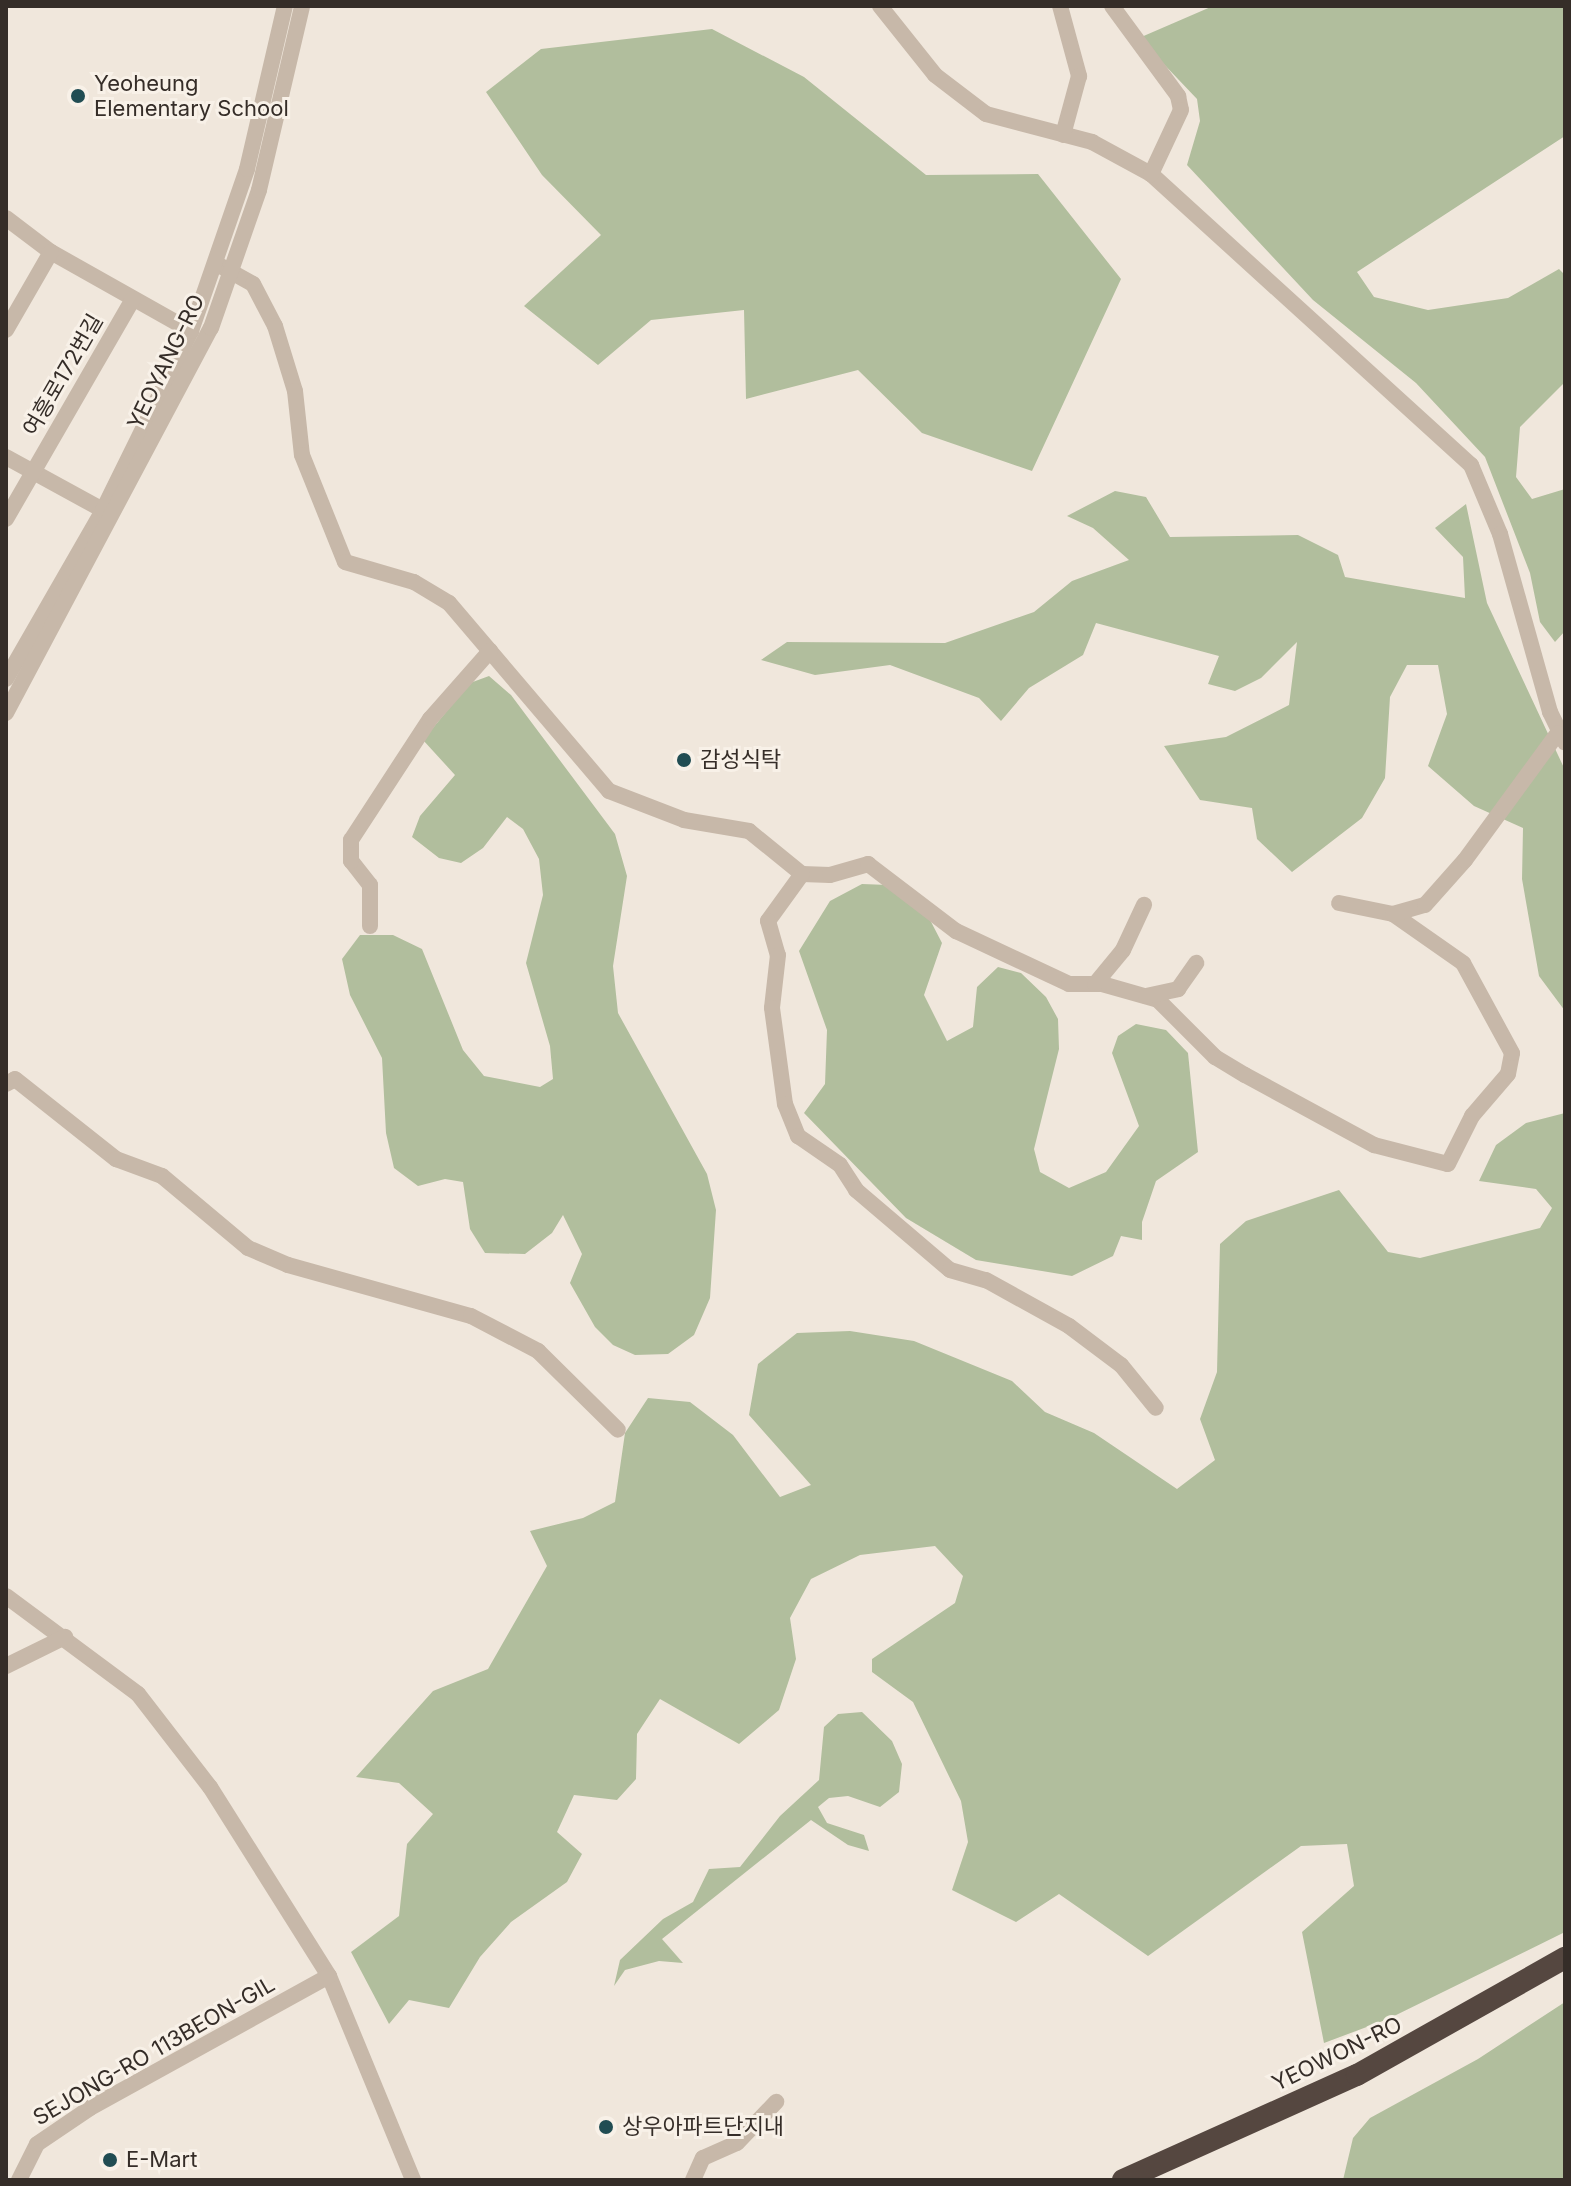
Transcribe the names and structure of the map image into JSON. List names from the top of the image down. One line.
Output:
{"streets":{"highway":["YEOWON-RO"],"street":["YEOYANG-RO","여흥로172번길","SEJONG-RO 113BEON-GIL"]},"crossings":[["YEOYANG-RO","여흥로172번길"]],"places":["Yeoheung Elementary School","감성식탁","상우아파트단지내","E-Mart"]}
